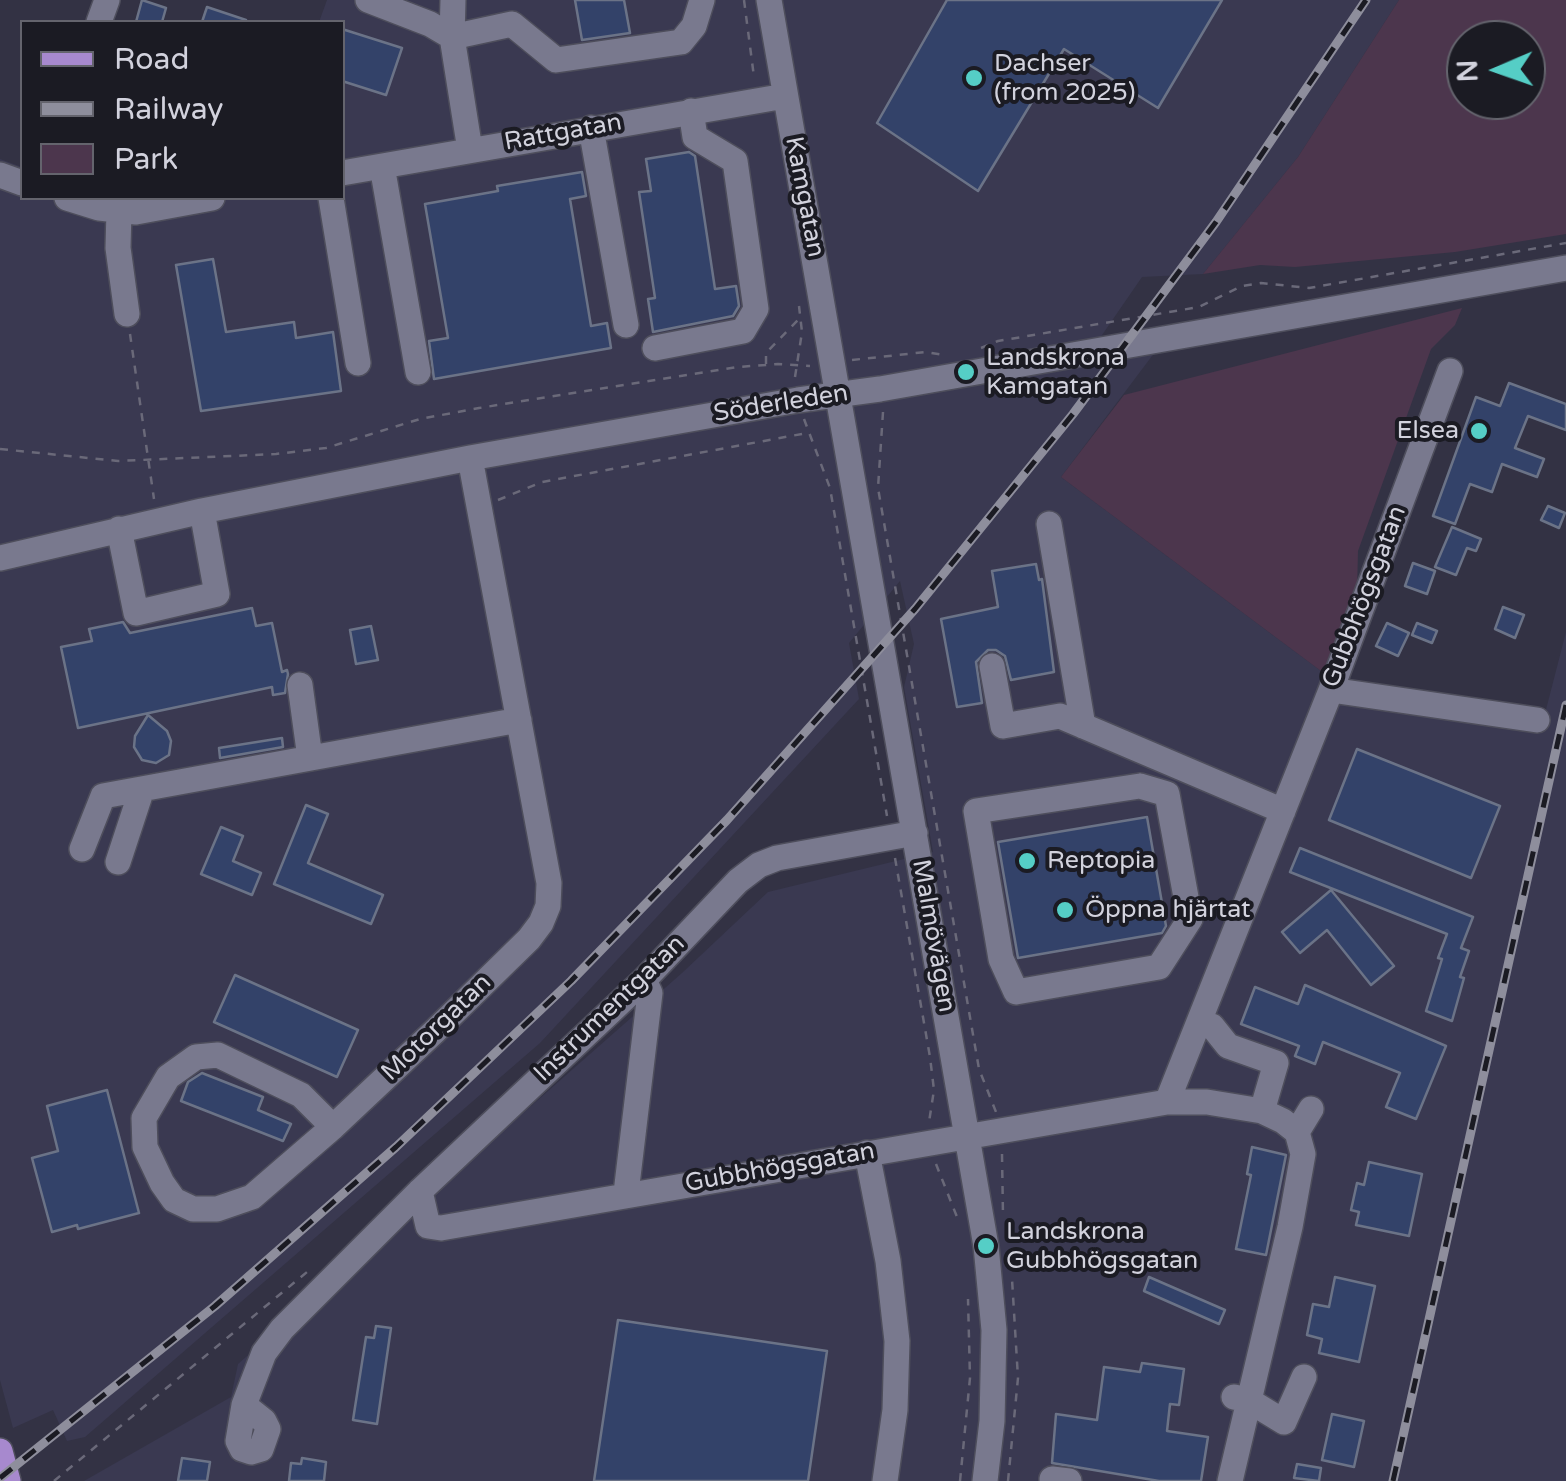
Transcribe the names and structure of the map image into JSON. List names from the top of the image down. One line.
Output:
{"streets":{"street":["Rattgatan","Kamgatan","Söderleden","Gubbhögsgatan","Malmövägen","Instrumentgatan","Motorgatan"]},"crossings":[["Rattgatan","Kamgatan"],["Kamgatan","Söderleden"],["Kamgatan","Malmövägen"],["Söderleden","Malmövägen"],["Söderleden","Motorgatan"],["Gubbhögsgatan","Malmövägen"],["Gubbhögsgatan","Instrumentgatan"],["Malmövägen","Instrumentgatan"]],"places":["Dachser (from 2025)","Landskrona Kamgatan","Elsea","Reptopia","Öppna hjärtat","Landskrona Gubbhögsgatan"],"legend":["Road","Railway","Park"],"north":"left"}
